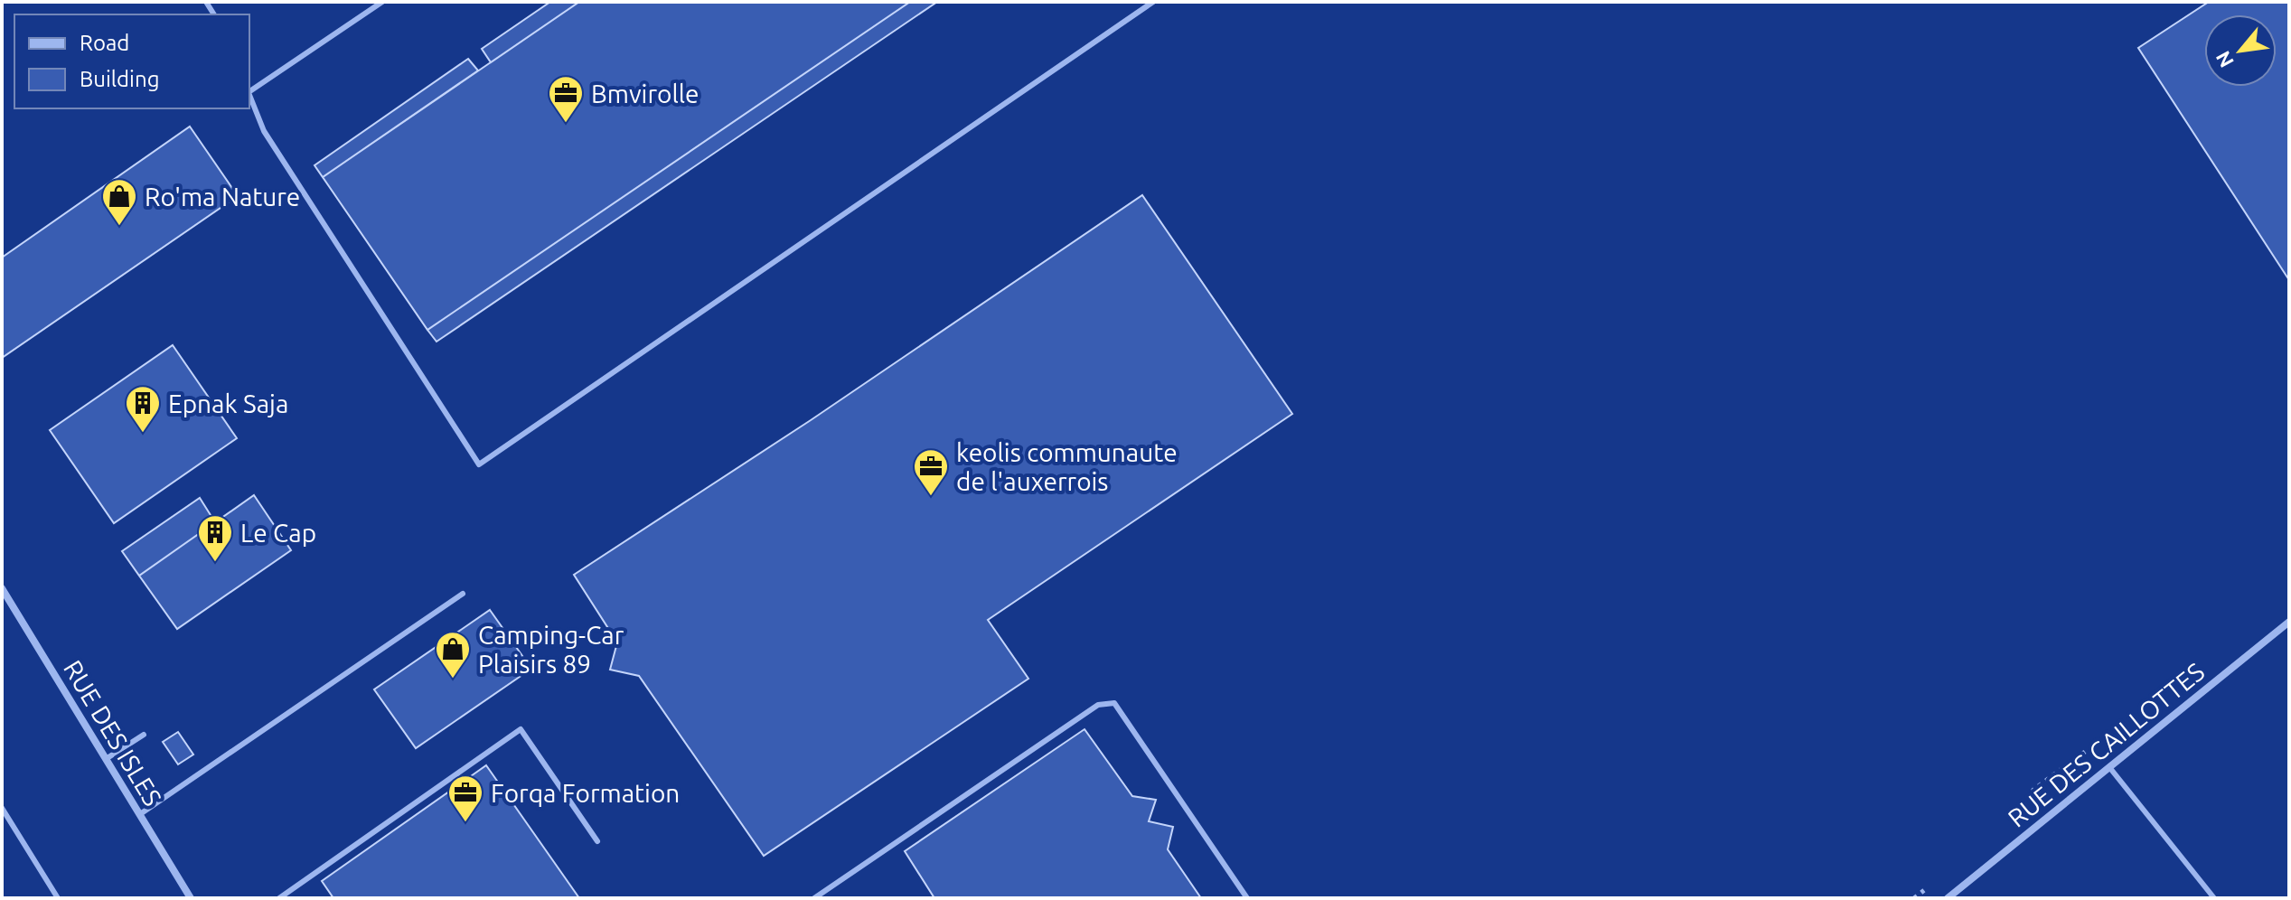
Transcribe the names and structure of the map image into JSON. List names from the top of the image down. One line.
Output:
{"streets":{"street":["RUE DES ISLES","RUE DES CAILLOTTES"]},"places":{"office":["Bmvirolle","keolis communaute de l'auxerrois","Forqa Formation"],"shop":["Ro'ma Nature","Camping-Car Plaisirs 89"],"building":["Epnak Saja","Le Cap"]},"legend":["Road","Building"],"north":"bottom left"}
